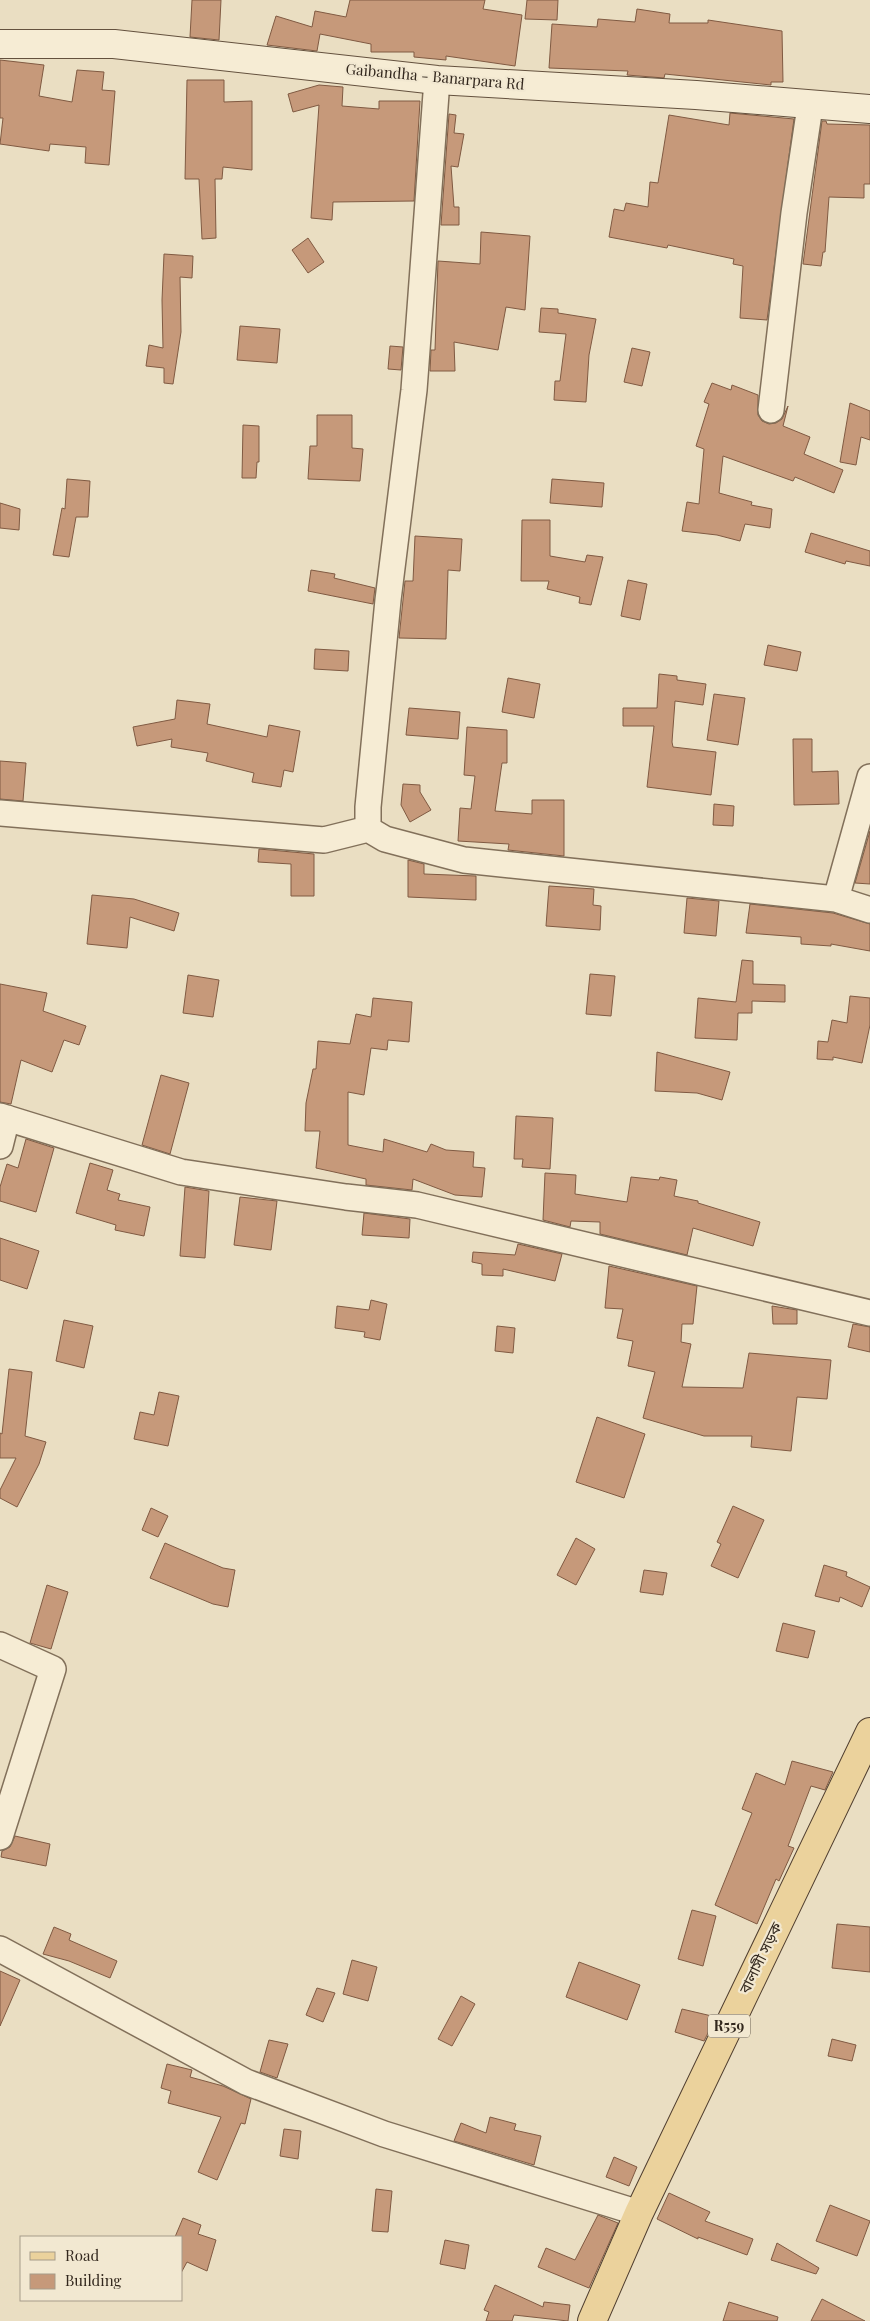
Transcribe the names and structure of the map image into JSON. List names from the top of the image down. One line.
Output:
{"streets":{"main road":["Gaibandha - Banarpara Rd","বালাসী সড়ক","R559"]},"legend":["Road","Building"]}
